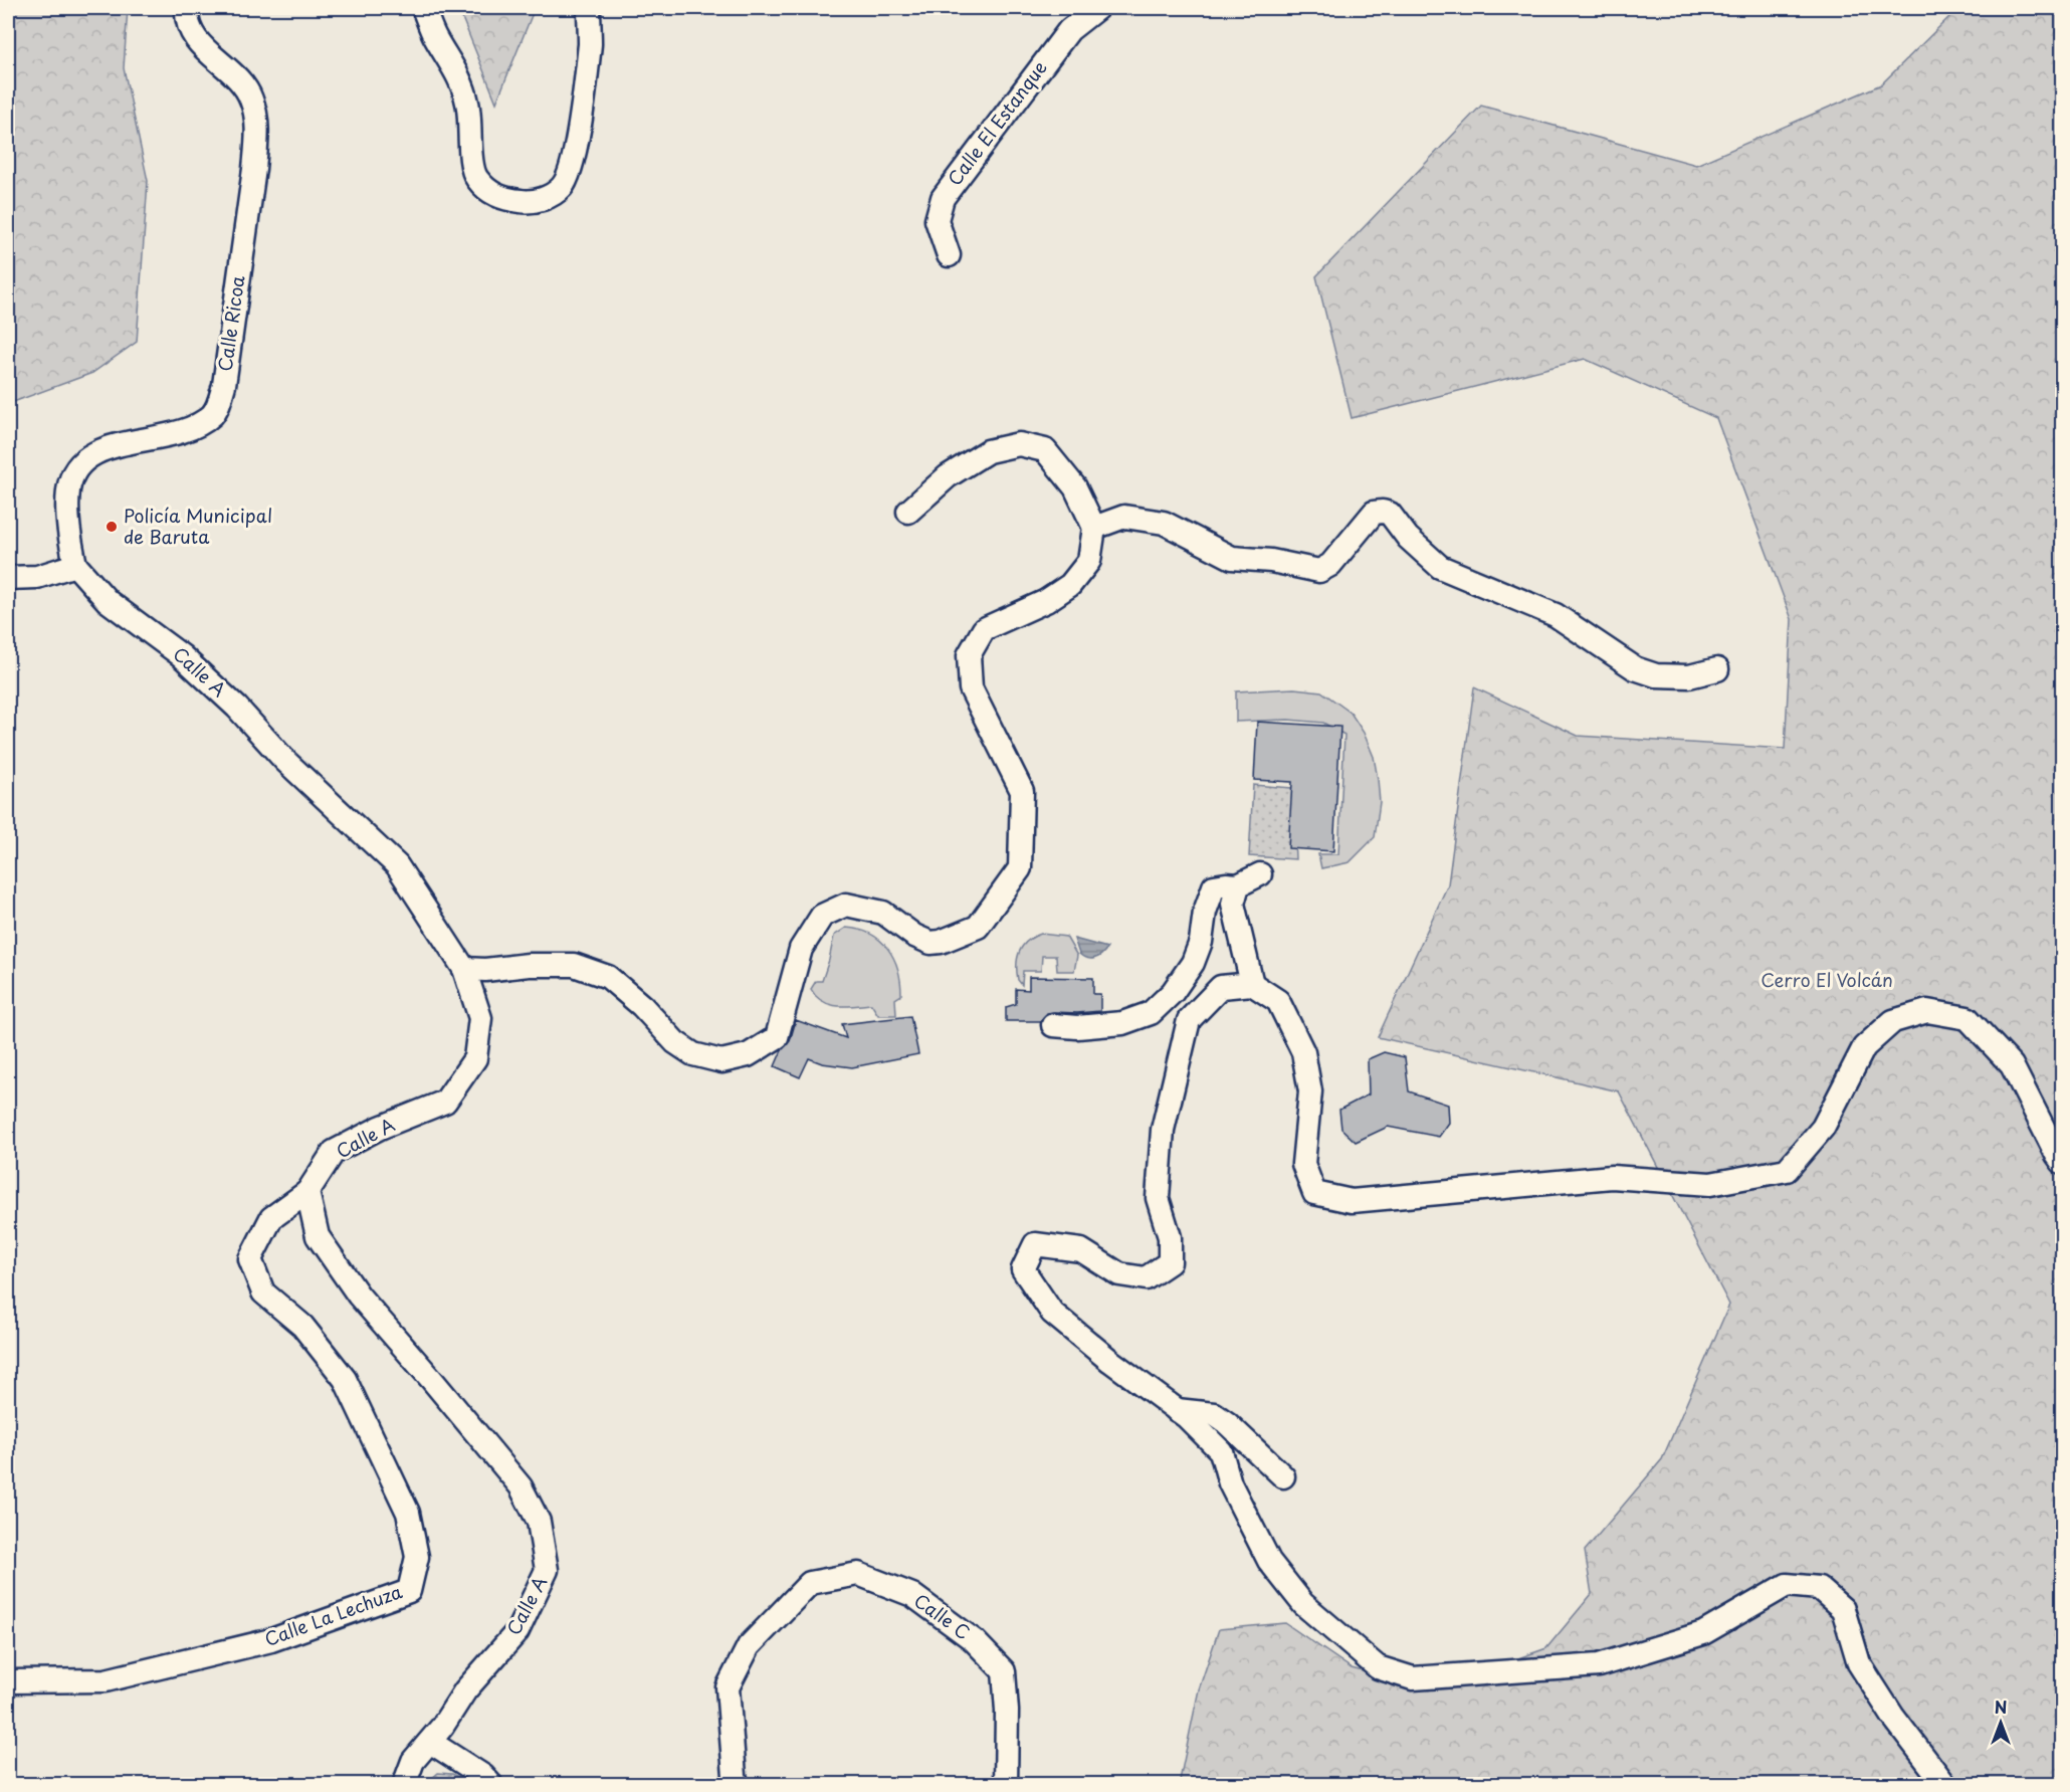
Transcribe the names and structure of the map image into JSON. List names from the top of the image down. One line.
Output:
{"streets":{"street":["Calle El Estanque","Calle Ricoa","Calle A","Calle La Lechuza","Calle C"]},"crossings":[["Calle Ricoa","Calle A"],["Calle A","Calle La Lechuza"]],"parks":["Cerro El Volcán"],"places":["Policía Municipal de Baruta"],"north":"top"}
